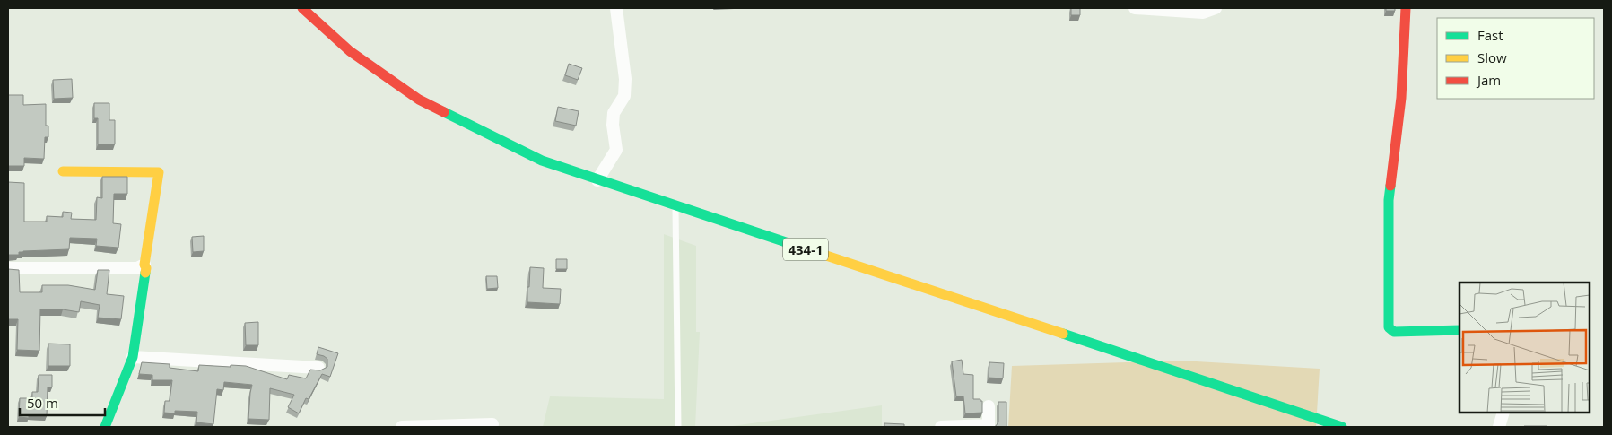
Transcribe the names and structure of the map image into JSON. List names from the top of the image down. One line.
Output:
{"streets":{"main road":["434-1"]},"legend":["Fast","Slow","Jam"],"scale_bar":"50 m"}
